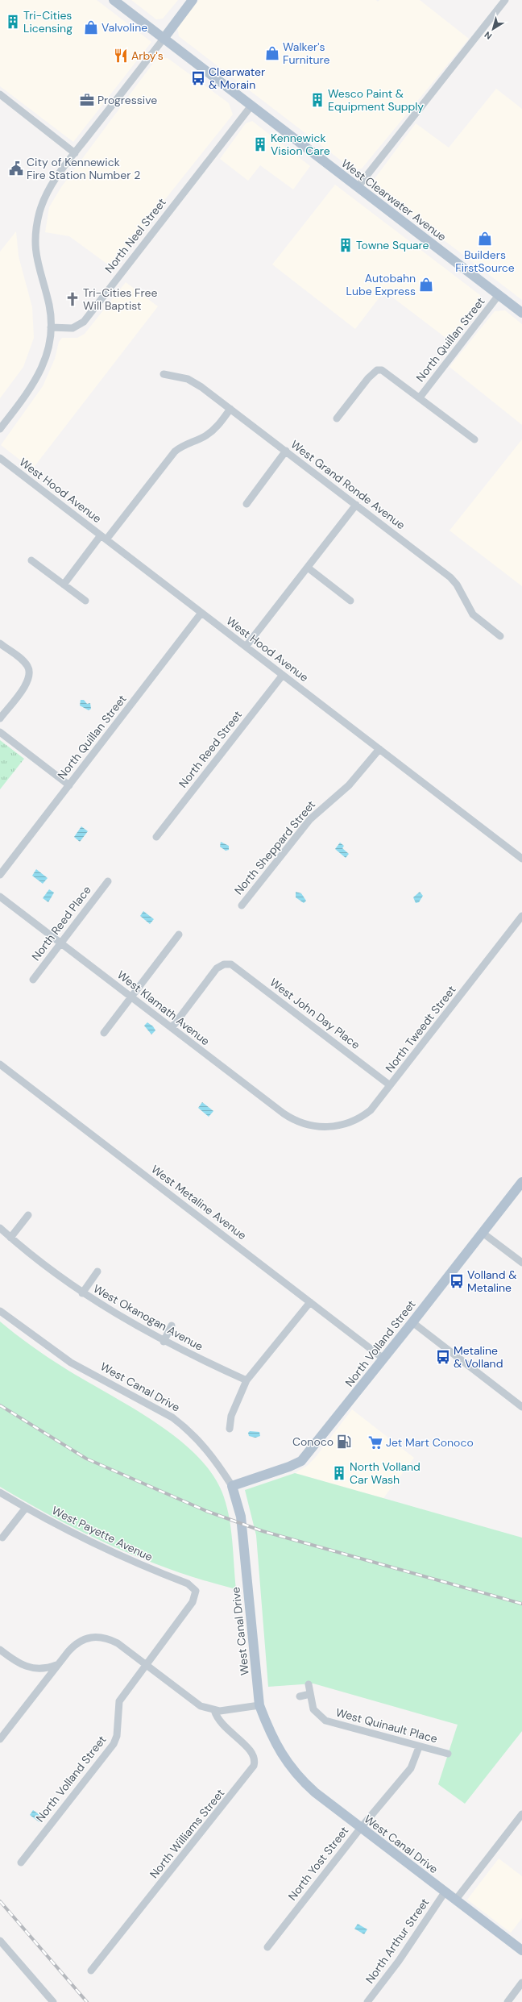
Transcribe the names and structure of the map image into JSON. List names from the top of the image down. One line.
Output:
{"streets":{"main road":["West Clearwater Avenue","North Volland Street","West Canal Drive"],"street":["North Neel Street","North Quillan Street","West Grand Ronde Avenue","West Hood Avenue","North Reed Street","North Sheppard Street","North Reed Place","West Klamath Avenue","West John Day Place","North Tweedt Street","West Metaline Avenue","West Okanogan Avenue","West Payette Avenue","West Quinault Place","North Williams Street","North Yost Street","North Arthur Street"]},"crossings":[["West Clearwater Avenue","North Neel Street"],["West Clearwater Avenue","North Quillan Street"],["North Quillan Street","West Hood Avenue"],["West Hood Avenue","North Reed Street"],["West Hood Avenue","North Sheppard Street"],["North Reed Place","West Klamath Avenue"],["West Klamath Avenue","West John Day Place"],["West Klamath Avenue","North Tweedt Street"],["West John Day Place","North Tweedt Street"],["West Metaline Avenue","North Volland Street"],["North Volland Street","West Canal Drive"],["North Volland Street","West Payette Avenue"],["West Canal Drive","North Yost Street"],["West Canal Drive","North Arthur Street"],["West Quinault Place","North Yost Street"]],"places":{"building":["Tri-Cities Licensing","Wesco Paint & Equipment Supply","Kennewick Vision Care","Towne Square","North Volland Car Wash"],"shop":["Valvoline","Walker's Furniture","Builders FirstSource","Autobahn Lube Express"],"restaurant":["Arby's"],"bus stop":["Clearwater & Morain","Volland & Metaline","Metaline & Volland"],"office":["Progressive"],"public building":["City of Kennewick Fire Station Number 2"],"church":["Tri-Cities Free Will Baptist"],"fuel station":["Conoco"],"supermarket":["Jet Mart Conoco"]},"north":"bottom left"}
